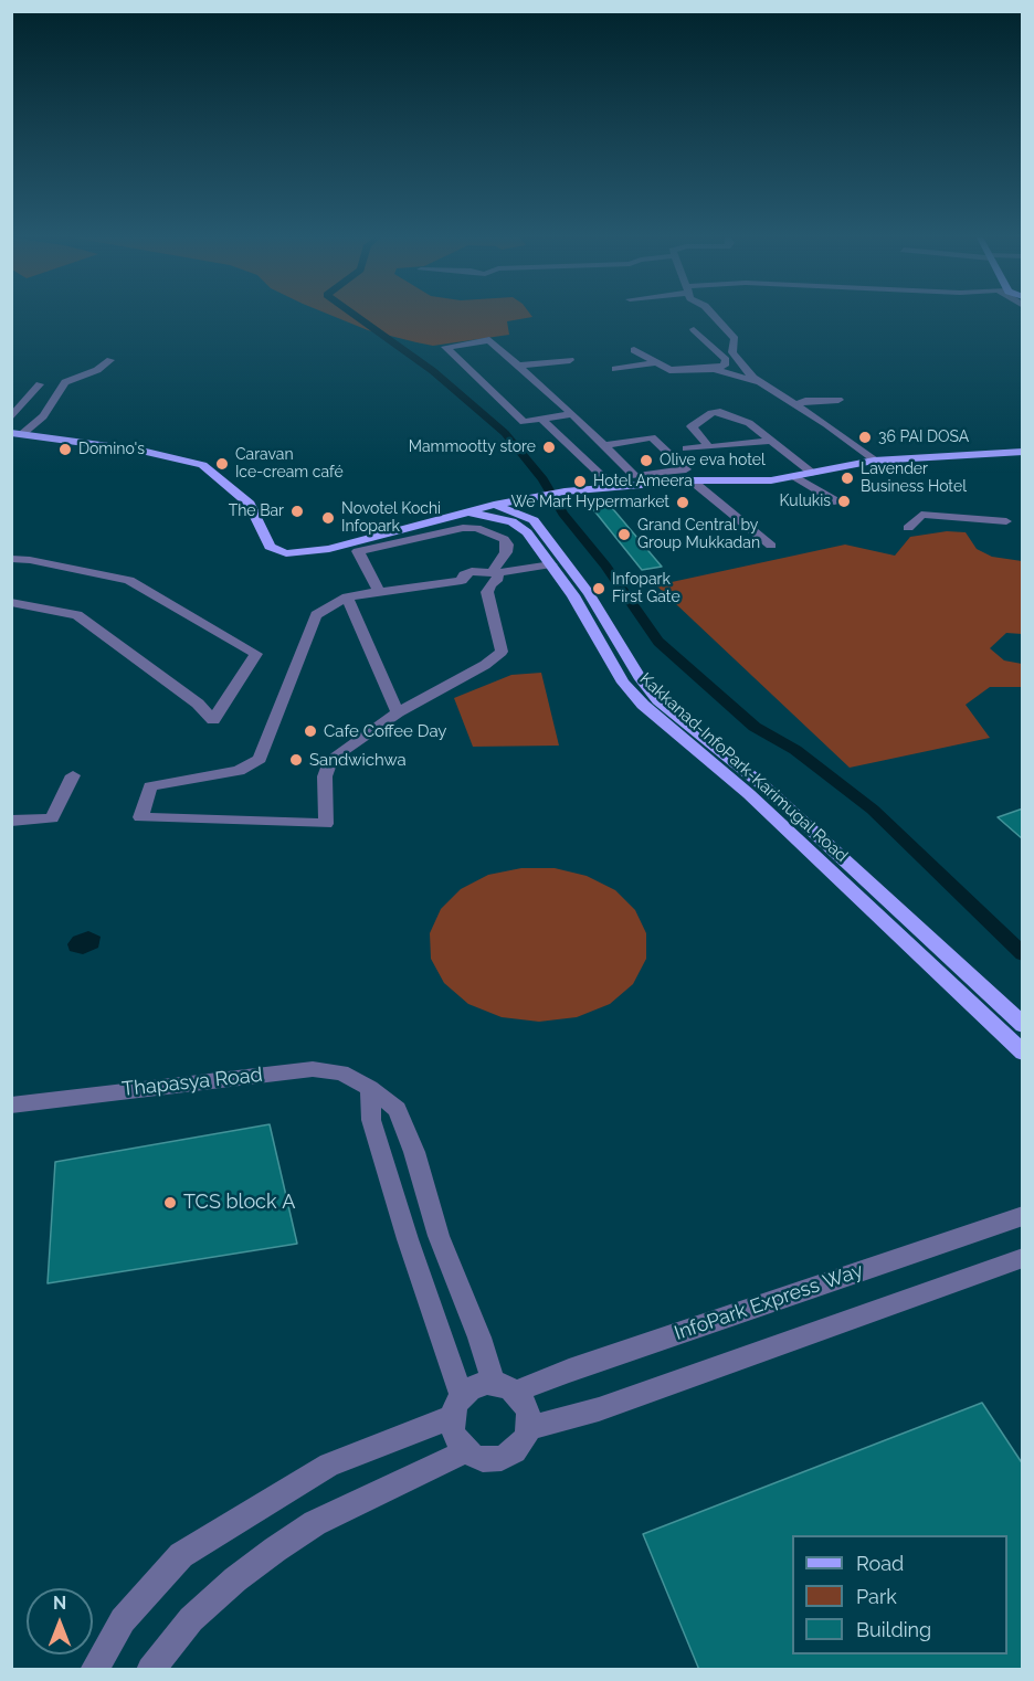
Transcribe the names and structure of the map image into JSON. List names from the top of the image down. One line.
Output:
{"streets":{"main road":["Kakkanad-InfoPark-Karimugal Road"],"street":["Thapasya Road","InfoPark Express Way"]},"crossings":[["Thapasya Road","InfoPark Express Way"]],"places":["36 PAI DOSA","Mammootty store","Domino's","Olive eva hotel","Caravan Ice-cream café","Lavender Business Hotel","Hotel Ameera","Kulukis","We Mart Hypermarket","The Bar","Novotel Kochi Infopark","Grand Central by Group Mukkadan","Infopark First Gate","Cafe Coffee Day","Sandwichwa","TCS block A"],"legend":["Road","Park","Building"],"north":"top"}
